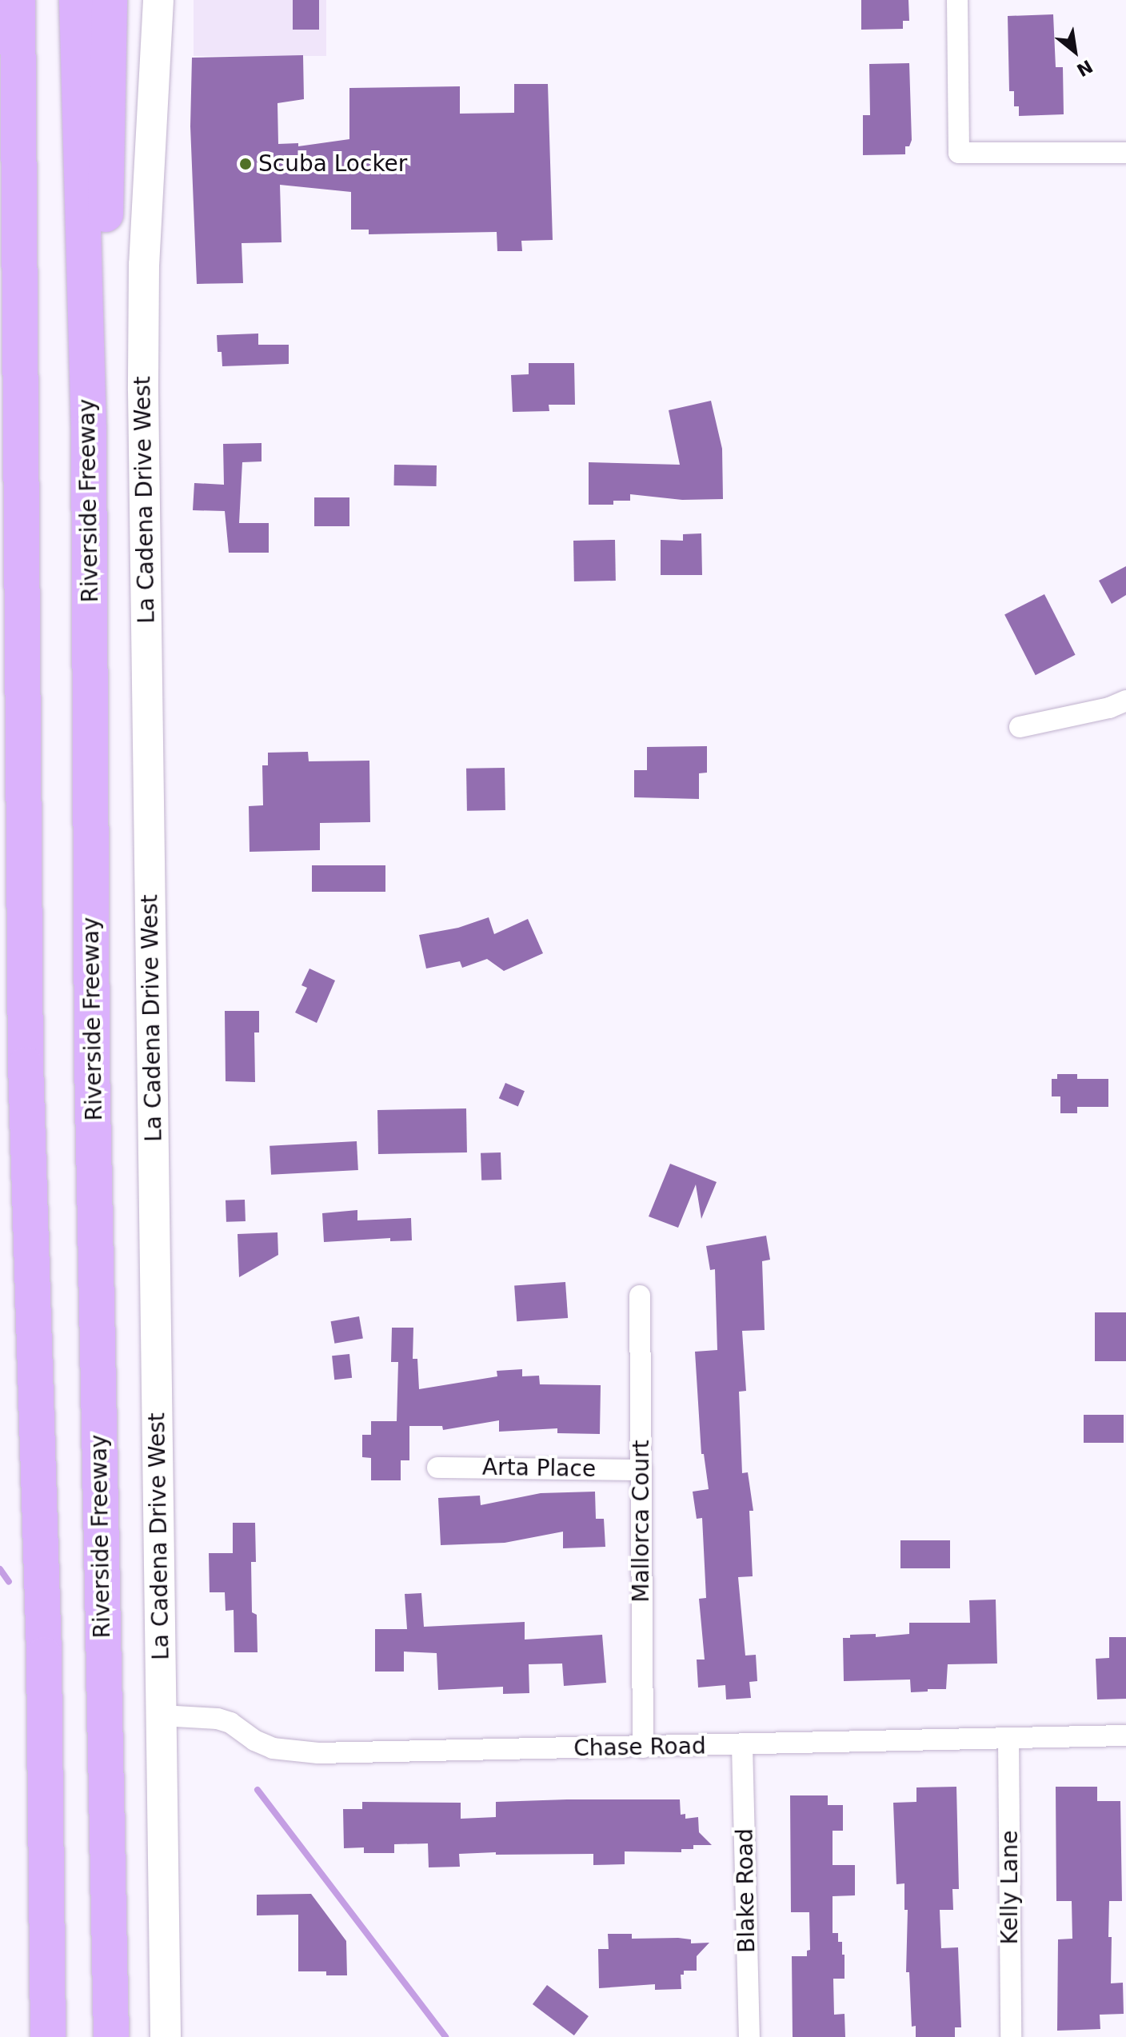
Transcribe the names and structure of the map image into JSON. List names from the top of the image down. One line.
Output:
{"streets":{"highway":["Riverside Freeway"],"main road":["La Cadena Drive West"],"street":["Arta Place","Mallorca Court","Chase Road","Kelly Lane","Blake Road"]},"crossings":[["La Cadena Drive West","Chase Road"],["Arta Place","Mallorca Court"],["Mallorca Court","Chase Road"],["Chase Road","Kelly Lane"],["Chase Road","Blake Road"]],"places":["Scuba Locker"],"north":"bottom right"}
